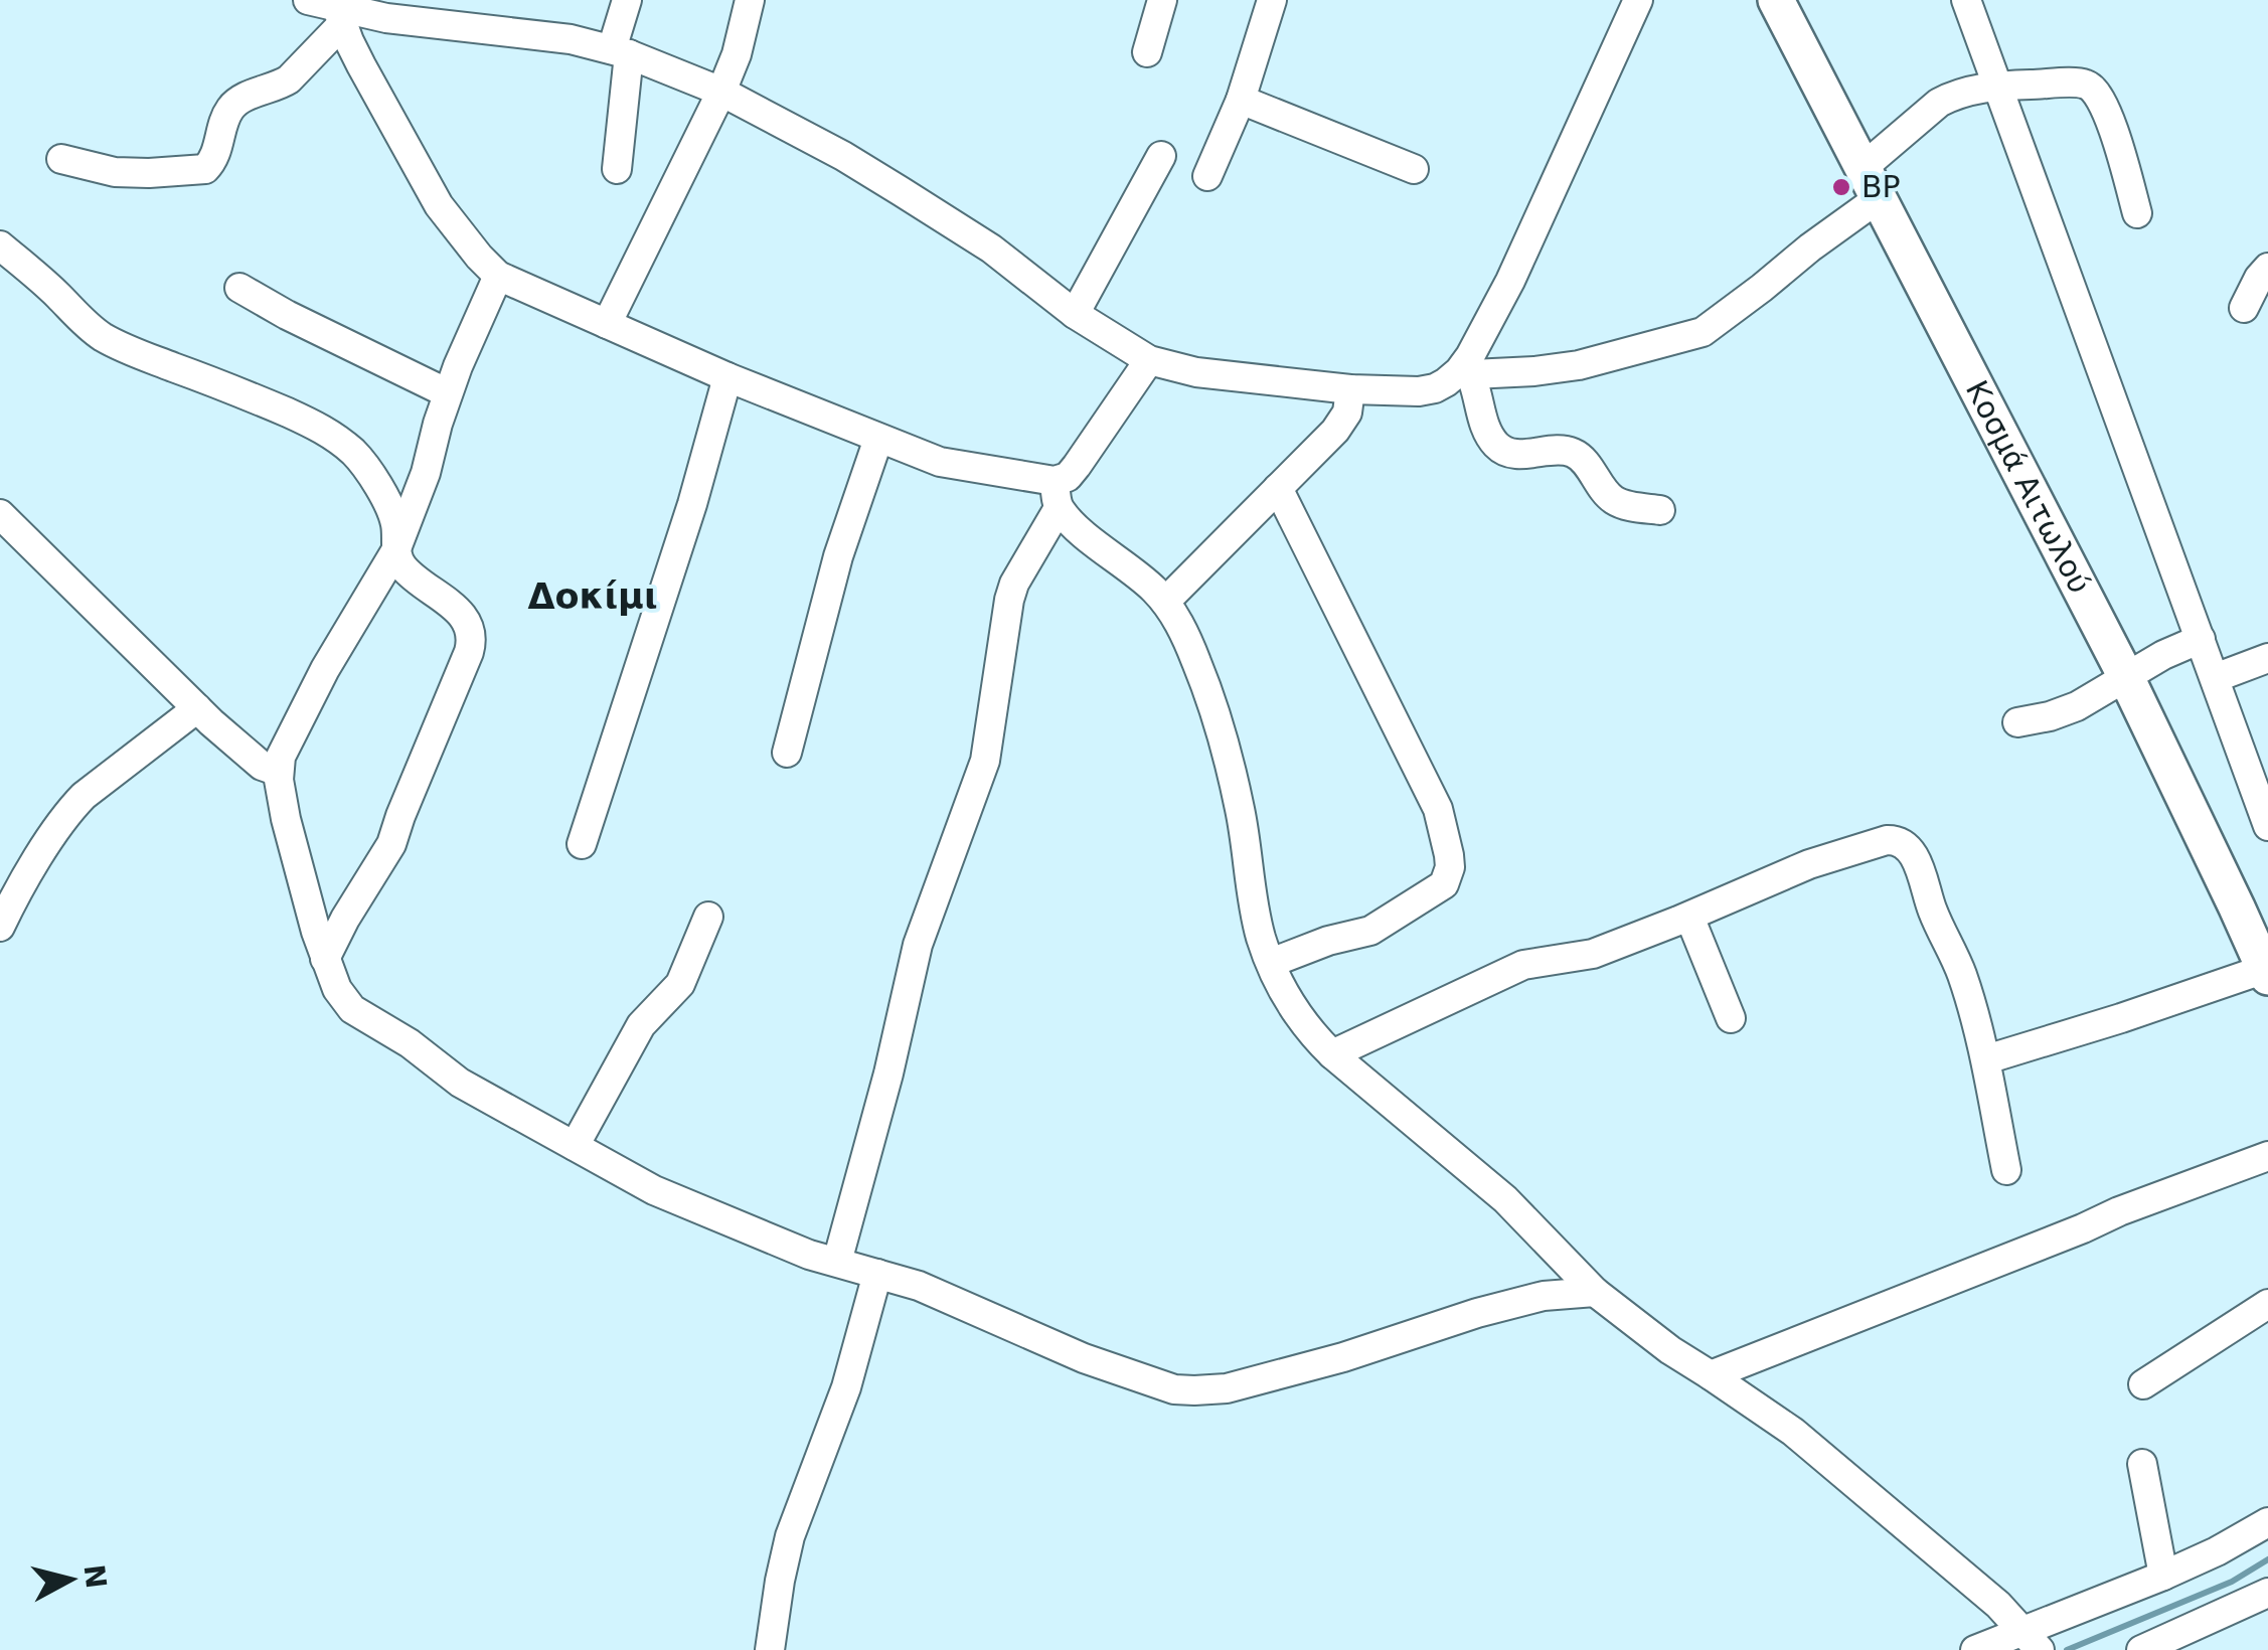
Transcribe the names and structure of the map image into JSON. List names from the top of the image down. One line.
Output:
{"streets":{"main road":["Κοσμά Αιτωλού"]},"districts":["Δοκίμι"],"places":["BP"],"north":"right"}
